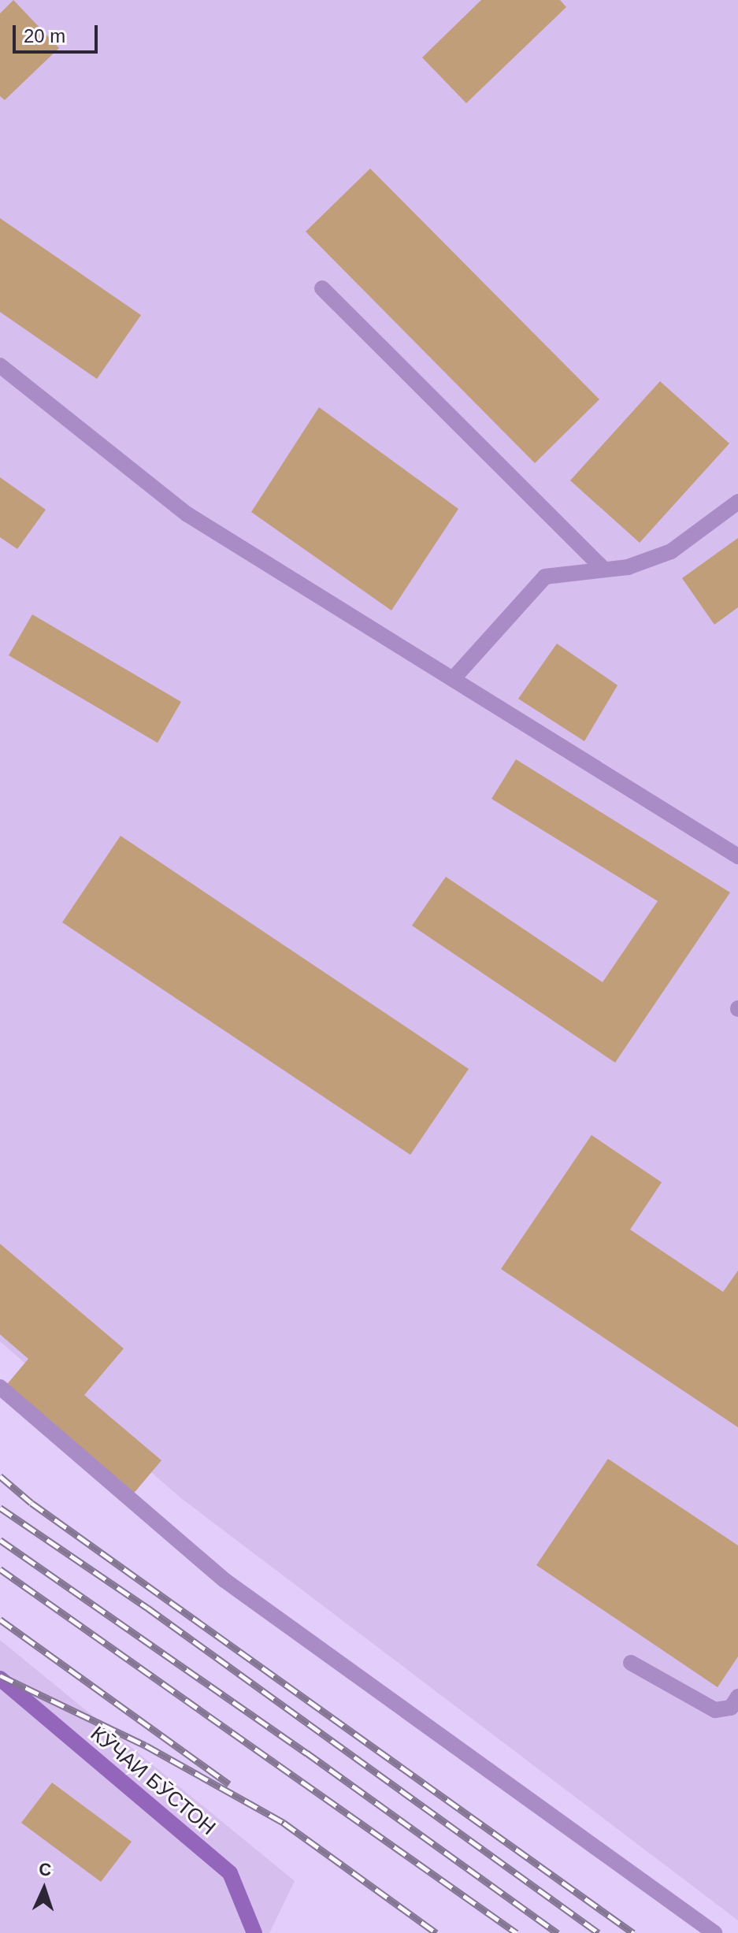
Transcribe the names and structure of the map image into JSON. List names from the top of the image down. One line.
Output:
{"streets":{"main road":["КӮЧАИ БӮСТОН"]},"scale_bar":"20 m","north":"top"}
